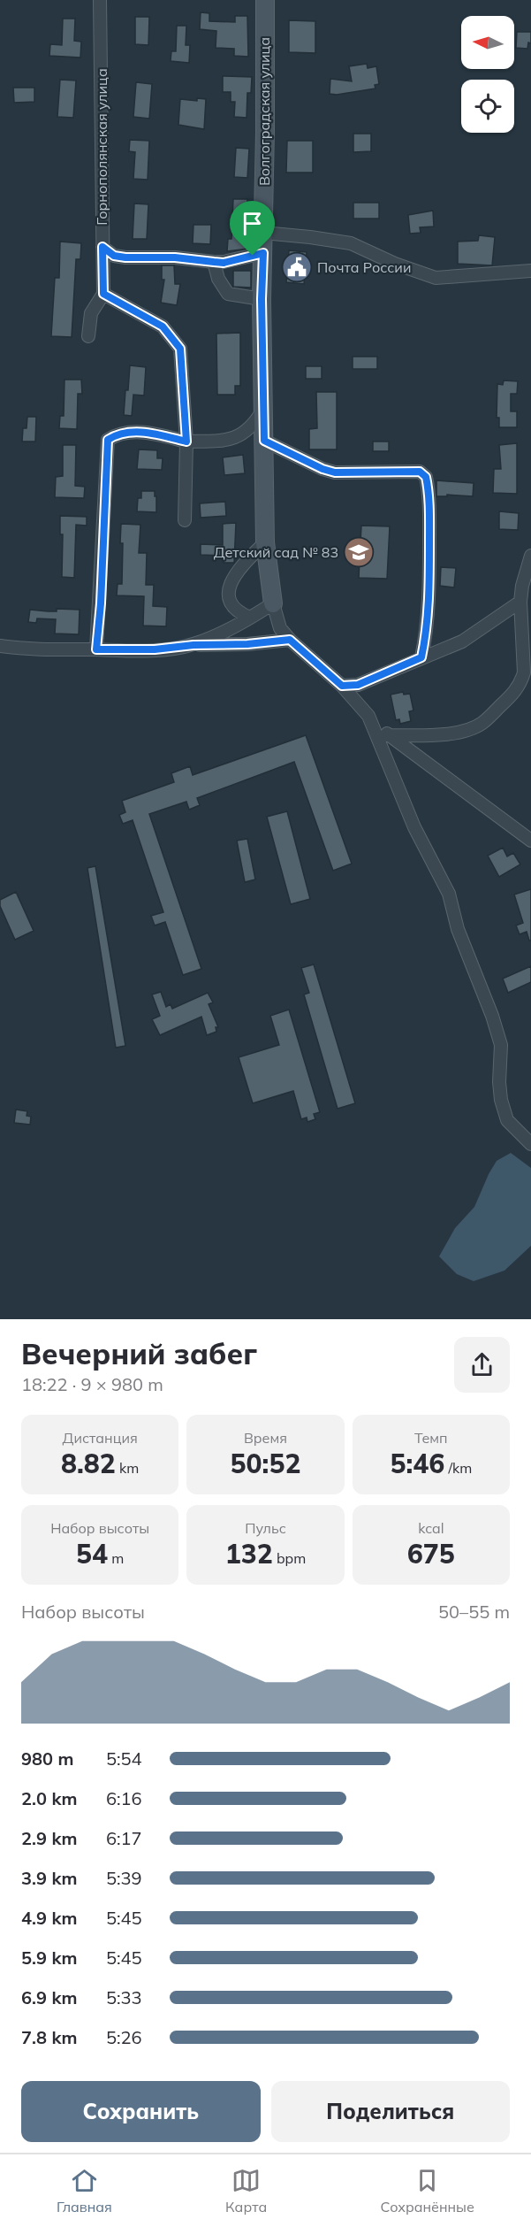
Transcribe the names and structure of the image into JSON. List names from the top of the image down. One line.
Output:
{"streets":{"street":["Волгоградская улица","Горнополянская улица"]},"places":{"public building":["Почта России"],"school or university":["Детский сад № 83"]},"north":"left","page":{"heading":["Вечерний забег","18:22 · 9 × 980 m"],"stats":[["Дистанция","8.82 km"],["Время","50:52"],["Темп","5:46 /km"],["Набор высоты","54 m"],["Пульс","132 bpm"],["kcal","675"]],"chart":["Набор высоты","50–55 m"],"list":[{"name":"980 m","note":"5:54"},{"name":"2.0 km","note":"6:16"},{"name":"2.9 km","note":"6:17"},{"name":"3.9 km","note":"5:39"},{"name":"4.9 km","note":"5:45"},{"name":"5.9 km","note":"5:45"},{"name":"6.9 km","note":"5:33"},{"name":"7.8 km","note":"5:26"}],"buttons":["Сохранить","Поделиться"],"tabs":["Главная","Карта","Сохранённые"]}}
